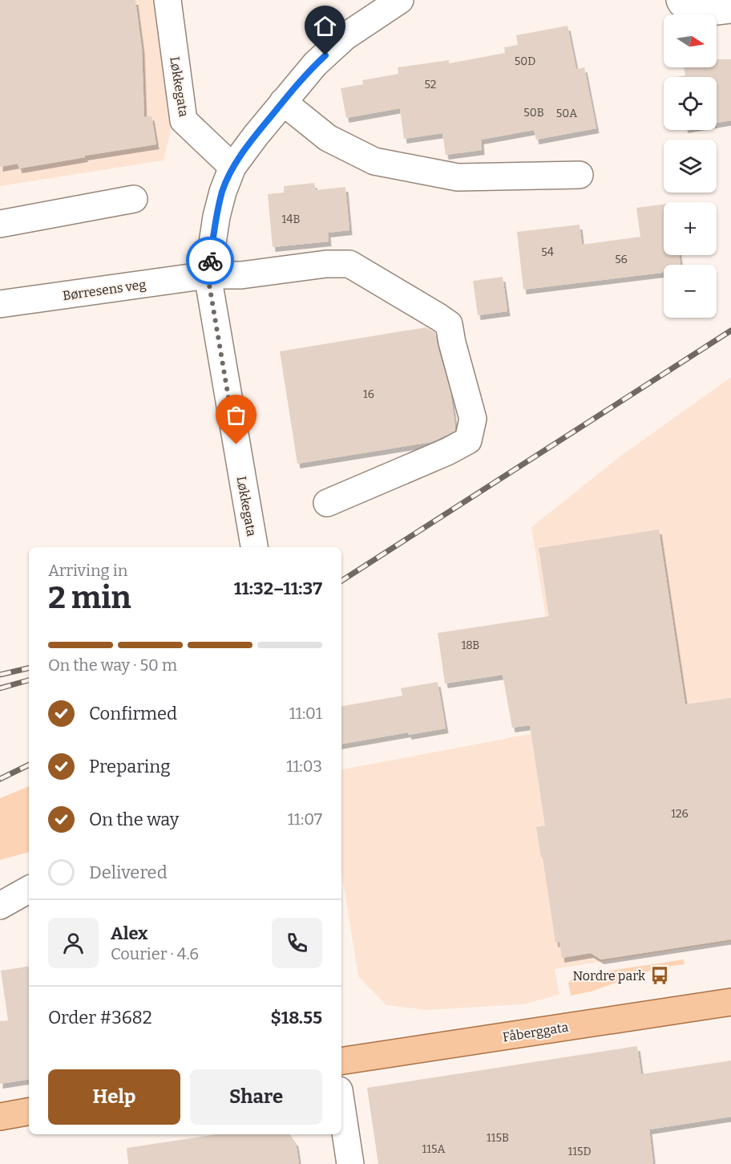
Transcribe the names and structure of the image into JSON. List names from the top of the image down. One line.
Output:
{"streets":{"main road":["Fåberggata"],"street":["Løkkegata","Børresens veg"]},"crossings":[["Løkkegata","Børresens veg"]],"places":{"bus stop":["Nordre park"]},"house_numbers":["50D","52","50B","50A","14B","54","56","16","18B","126","115B","115A","115D"],"north":"right","page":{"map_buttons":["+","−"],"heading":["2 min","Arriving in","11:32–11:37"],"panel":["Alex","Courier · 4.6","Order #3682","$18.55"],"bar":"On the way · 50 m","list":[["Confirmed","11:01"],["Preparing","11:03"],["On the way","11:07"],"Delivered"],"buttons":["Help","Share"]}}
